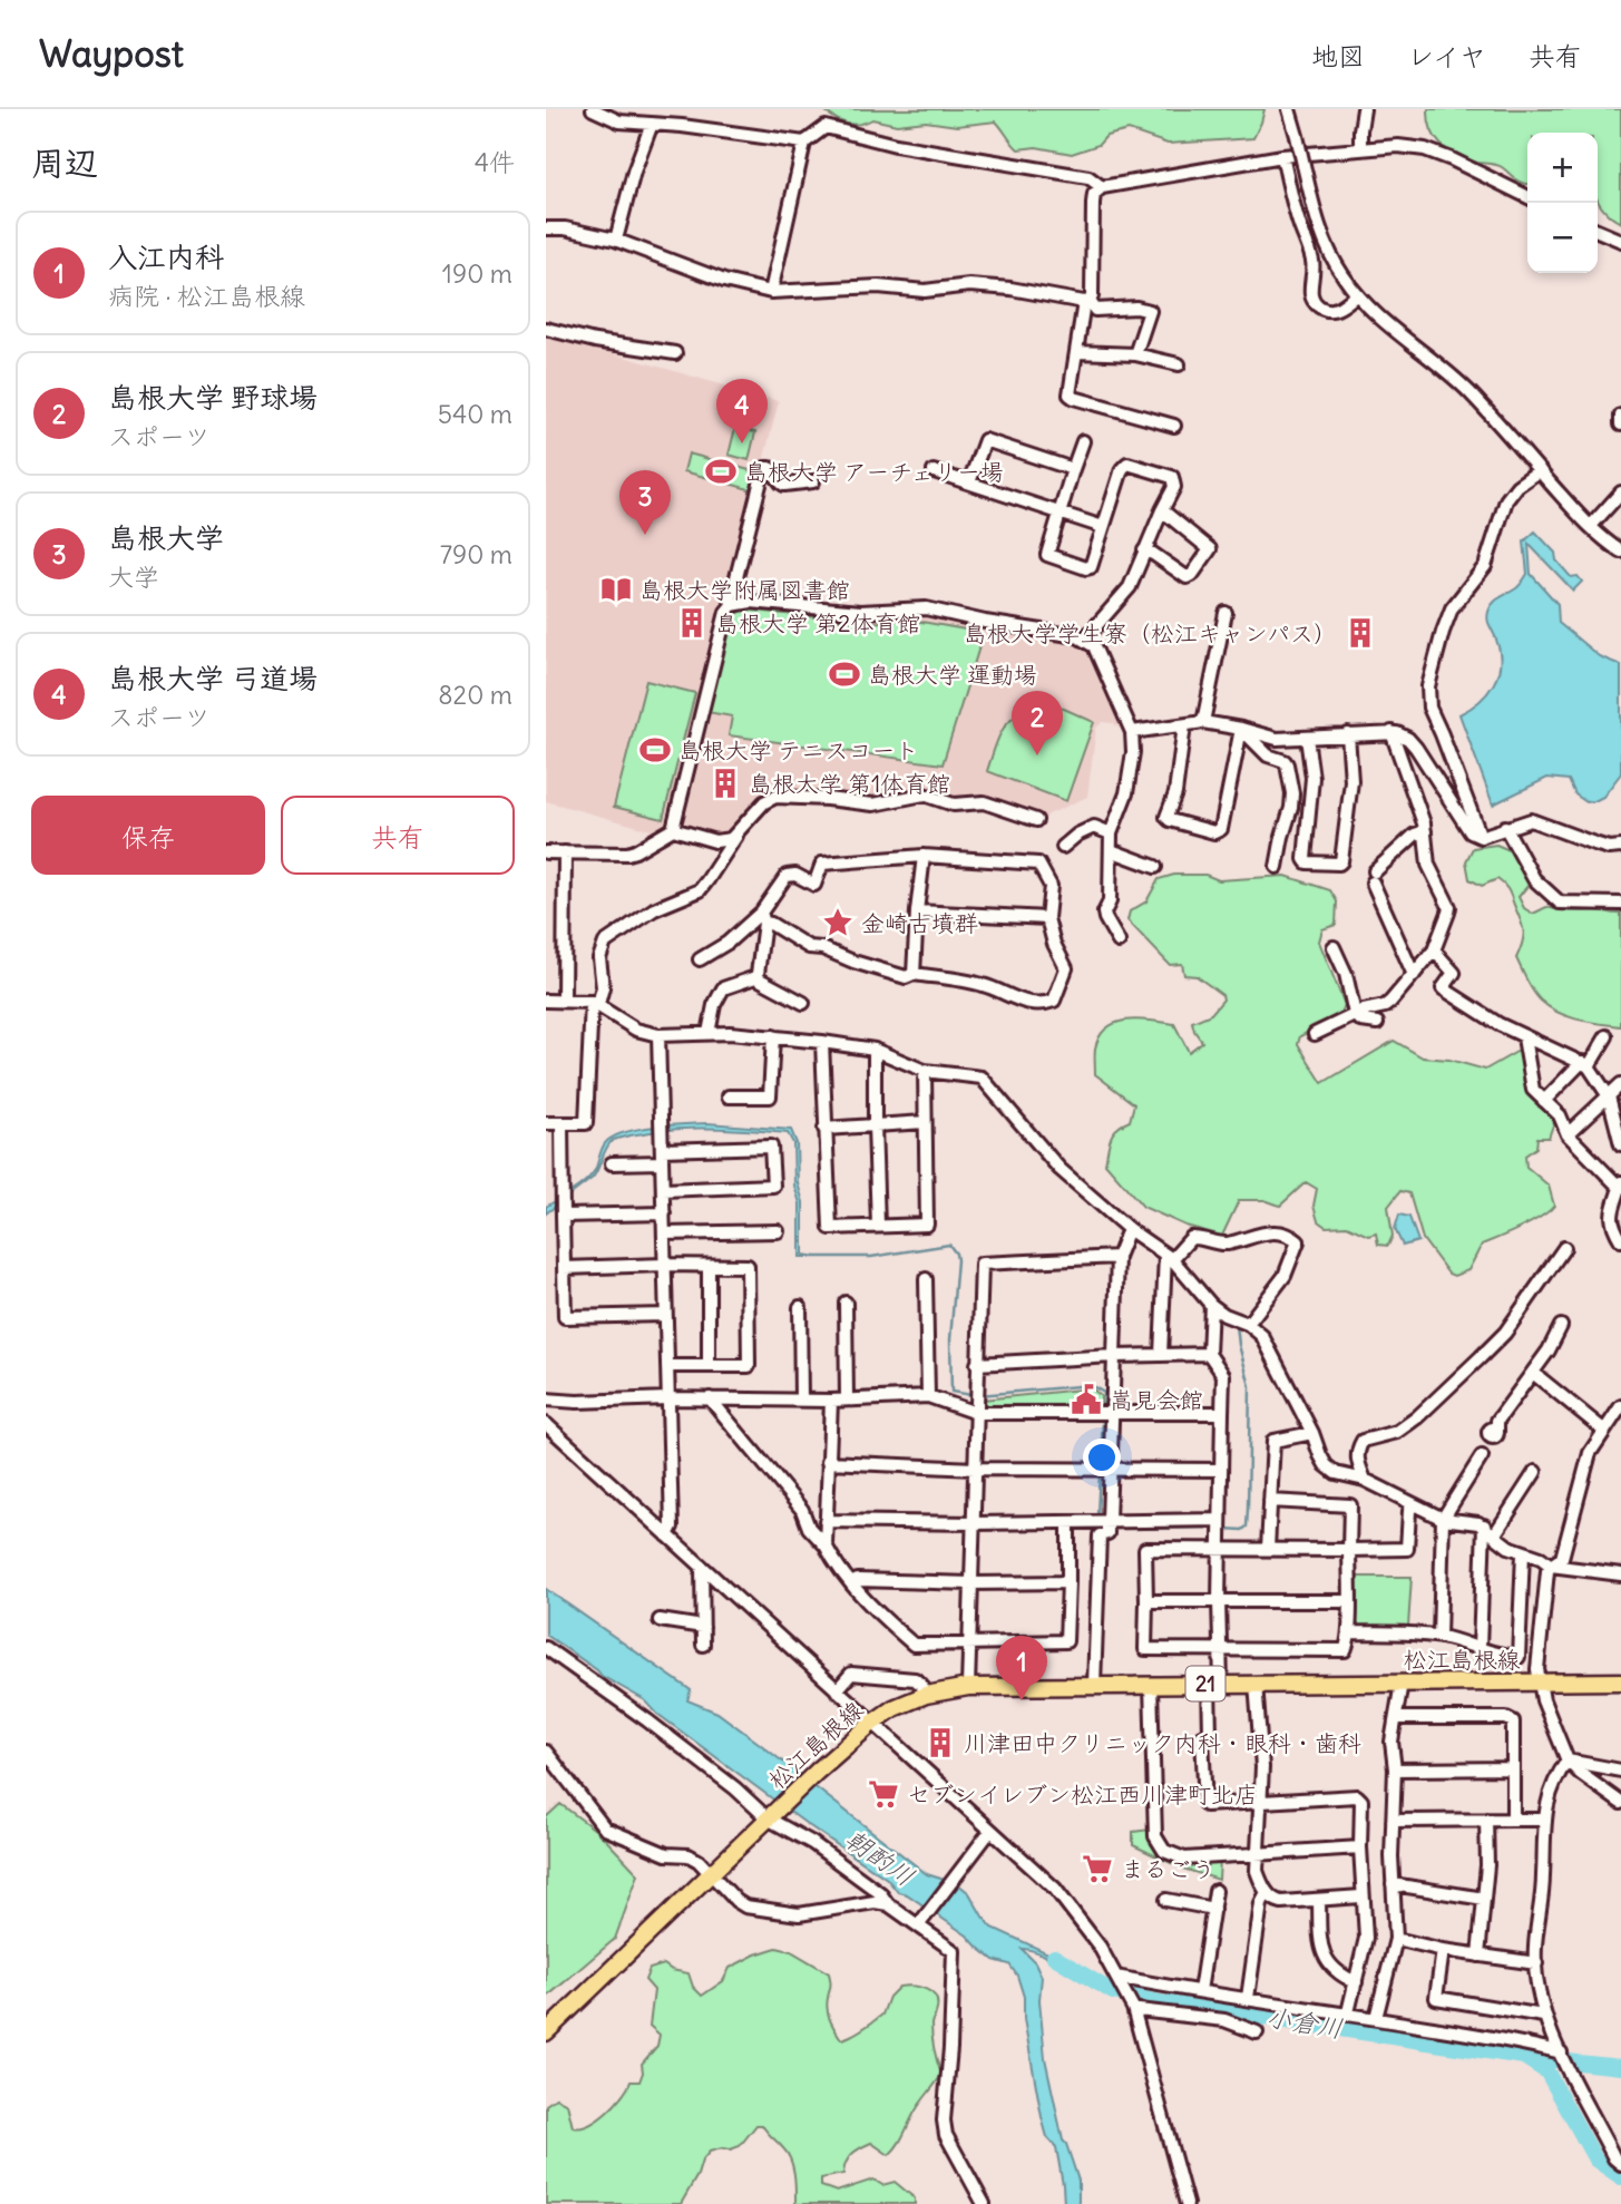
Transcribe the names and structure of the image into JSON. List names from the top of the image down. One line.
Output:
{"streets":{"main road":["松江島根線","21"]},"water":["朝酌川","小倉川"],"places":{"sports":["島根大学 アーチェリー場","島根大学 運動場","島根大学 テニスコート"],"library":["島根大学附属図書館"],"building":["島根大学 第2体育館","島根大学学生寮（松江キャンパス）","島根大学 第1体育館","川津田中クリニック内科・眼科・歯科"],"place":["金崎古墳群"],"public building":["嵩見会館"],"supermarket":["セブンイレブン松江西川津町北店","まるごう"]},"page":{"header":"Waypost","nav":["地図","レイヤ","共有"],"heading":["周辺","4件"],"map_buttons":["+","−"],"list":[{"mark":"1","name":"入江内科","note":"病院 · 松江島根線","value":"190 m"},{"mark":"2","name":"島根大学 野球場","note":"スポーツ","value":"540 m"},{"mark":"3","name":"島根大学","note":"大学","value":"790 m"},{"mark":"4","name":"島根大学 弓道場","note":"スポーツ","value":"820 m"}],"pins":["4","3","2","1"],"buttons":["保存","共有"]}}
